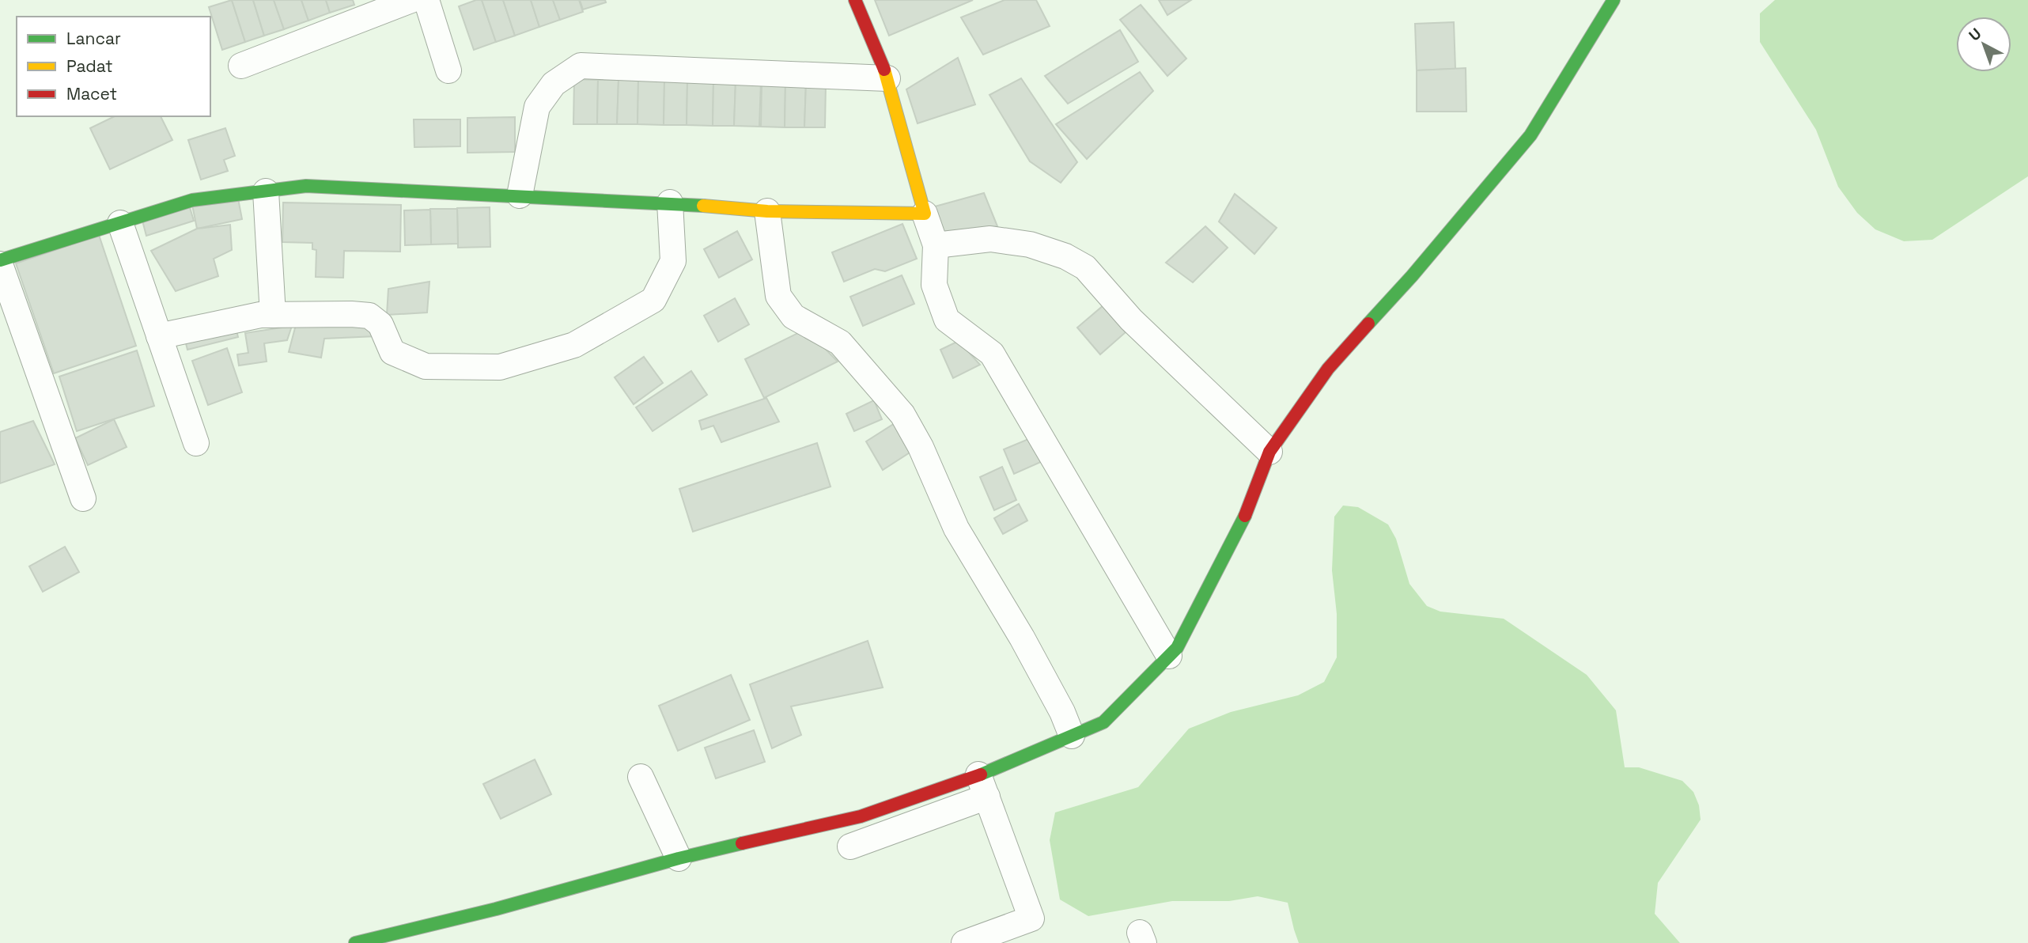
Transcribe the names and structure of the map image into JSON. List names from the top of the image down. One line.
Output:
{"legend":["Lancar","Padat","Macet"],"north":"top left"}
